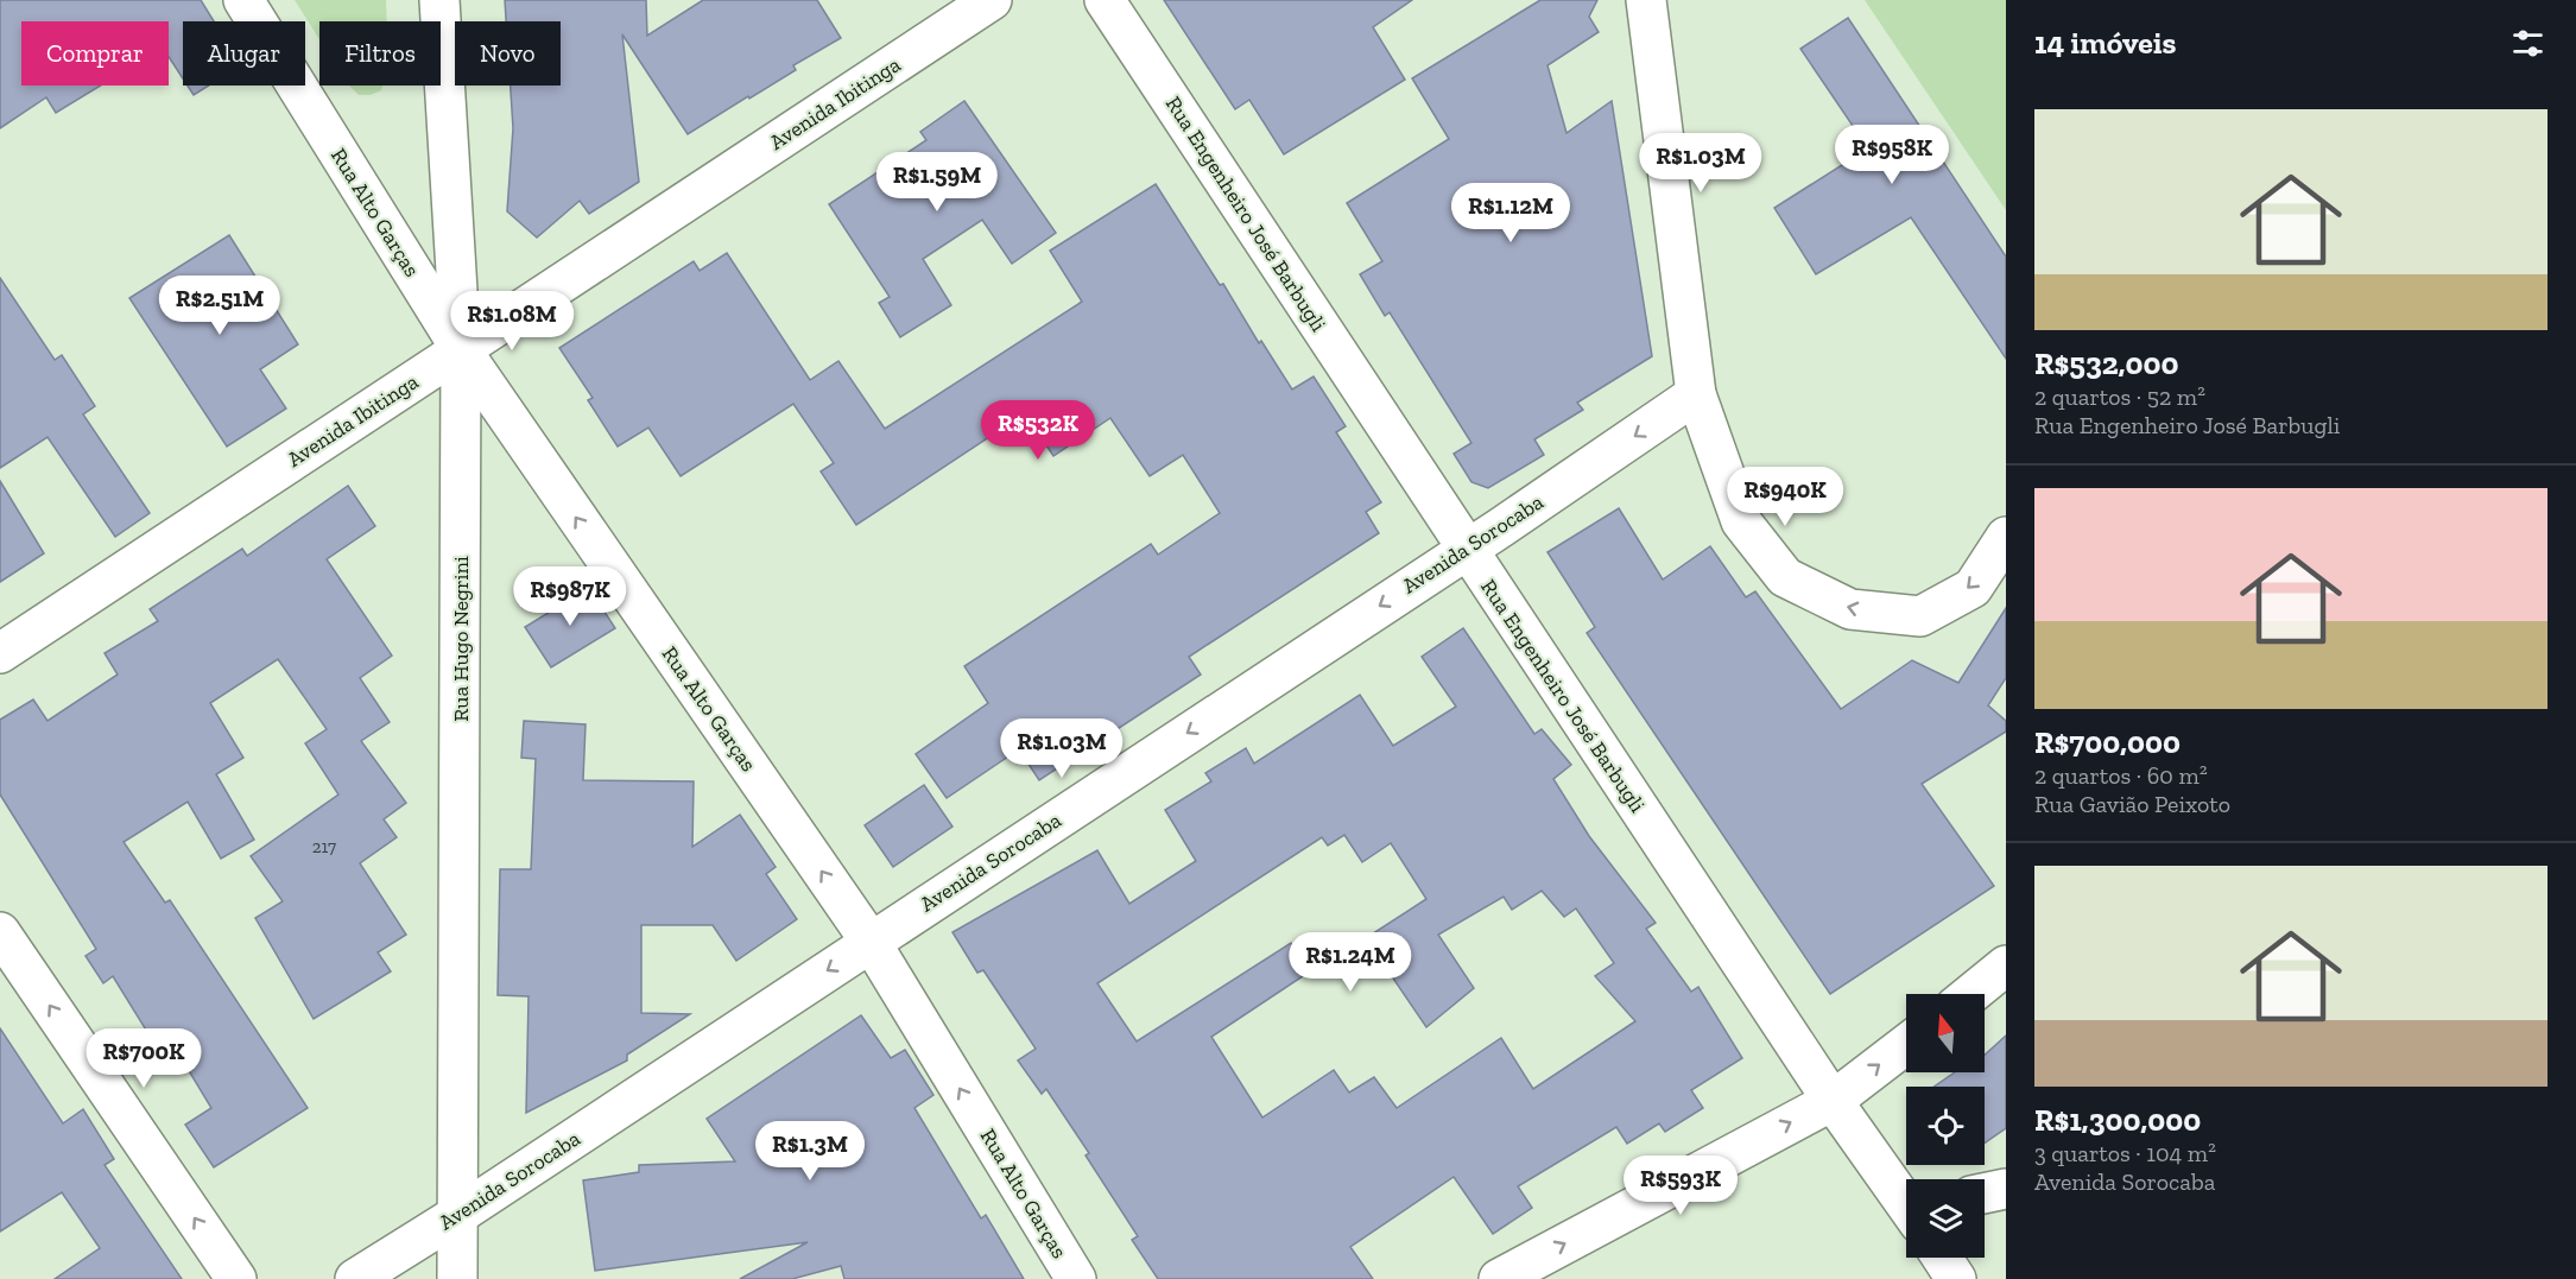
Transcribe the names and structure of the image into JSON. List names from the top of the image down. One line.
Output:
{"streets":{"street":["Avenida Ibitinga","Rua Alto Garças","Rua Engenheiro José Barbugli","Avenida Sorocaba","Rua Hugo Negrini"]},"crossings":[["Avenida Ibitinga","Rua Alto Garças"],["Avenida Ibitinga","Rua Hugo Negrini"],["Rua Alto Garças","Avenida Sorocaba"],["Rua Alto Garças","Rua Hugo Negrini"],["Rua Engenheiro José Barbugli","Avenida Sorocaba"],["Avenida Sorocaba","Rua Hugo Negrini"]],"one_way":["Rua Alto Garças","Avenida Sorocaba"],"house_numbers":["217"],"north":"top","page":{"heading":"14 imóveis","chip":["Comprar","Alugar","Filtros","Novo"],"list":[{"name":"R$532,000","note":"2 quartos · 52 m² · Rua Engenheiro José Barbugli"},{"name":"R$700,000","note":"2 quartos · 60 m² · Rua Gavião Peixoto"},{"name":"R$1,300,000","note":"3 quartos · 104 m² · Avenida Sorocaba"}],"price":["R$958K","R$1.03M","R$1.59M","R$1.12M","R$2.51M","R$1.08M","R$532K","R$940K","R$987K","R$1.03M","R$1.24M","R$700K","R$1.3M","R$593K"]}}
